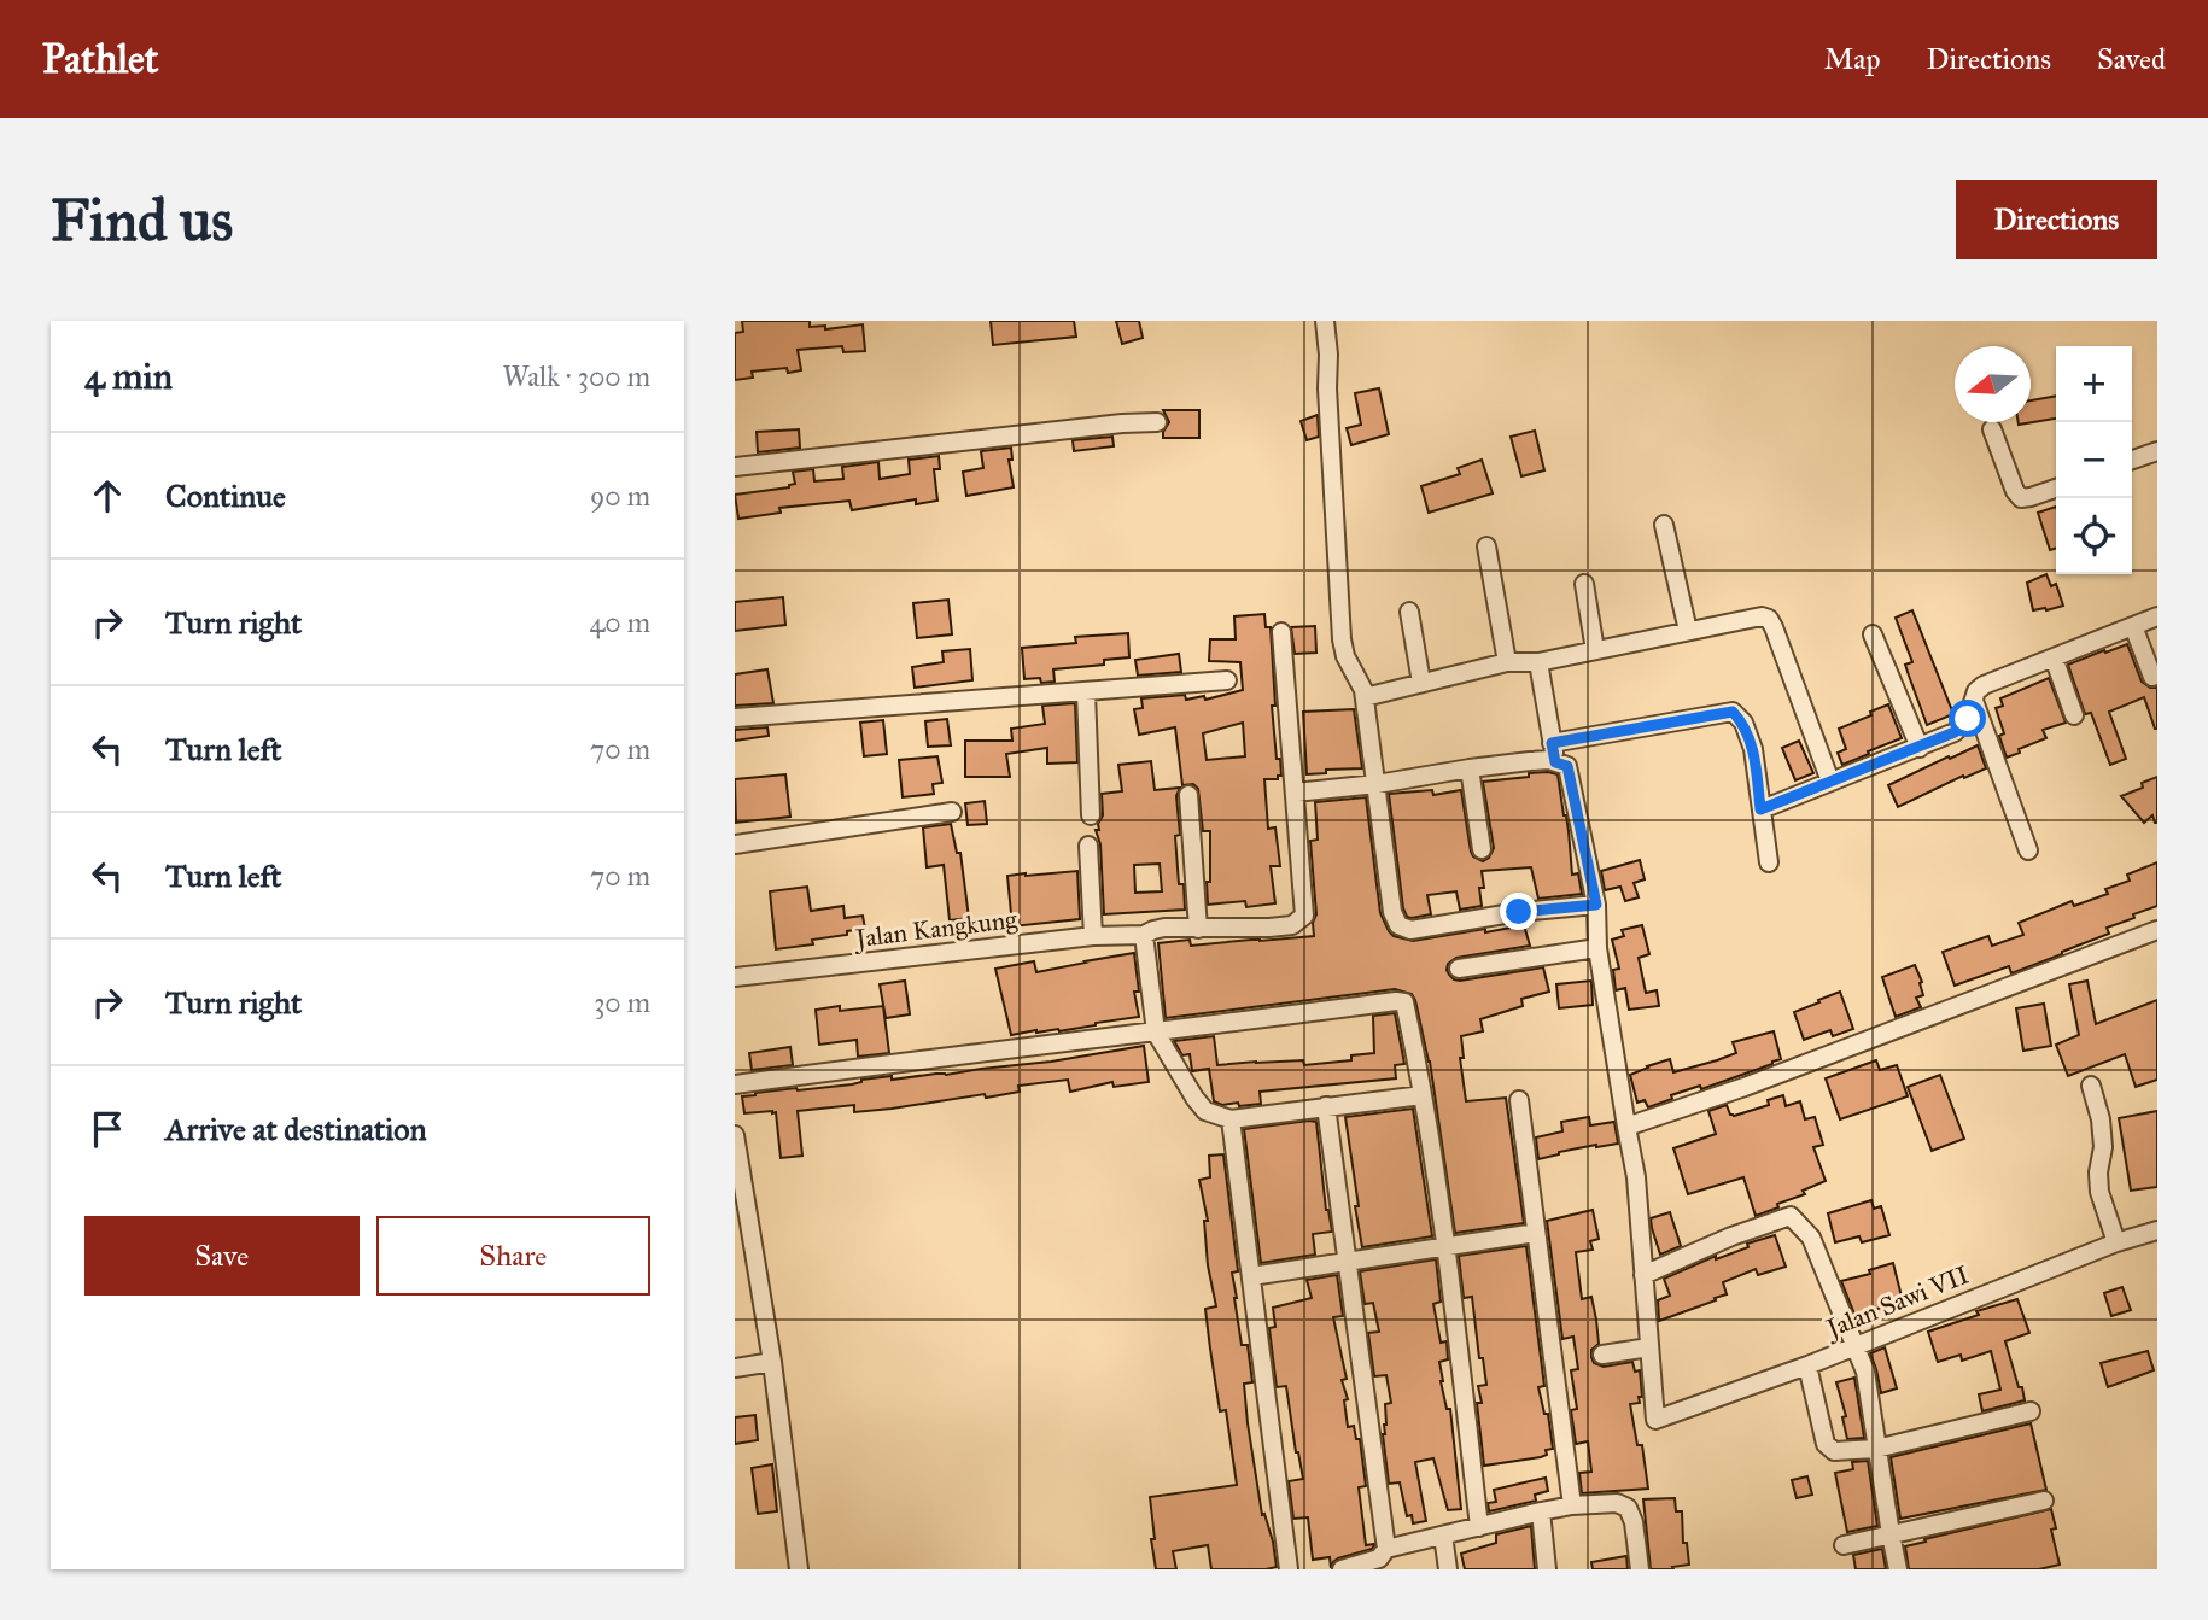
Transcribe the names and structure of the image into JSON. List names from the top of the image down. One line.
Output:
{"streets":{"street":["Jalan Kangkung","Jalan Sawi VII"]},"north":"left","page":{"header":"Pathlet","nav":["Map","Directions","Saved"],"buttons":["Directions",["Save","Share"]],"title":"Find us","heading":["4 min","Walk · 300 m"],"map_buttons":["+","−"],"list":[["Continue","90 m"],["Turn right","40 m"],["Turn left","70 m"],["Turn left","70 m"],["Turn right","30 m"],"Arrive at destination"]}}
